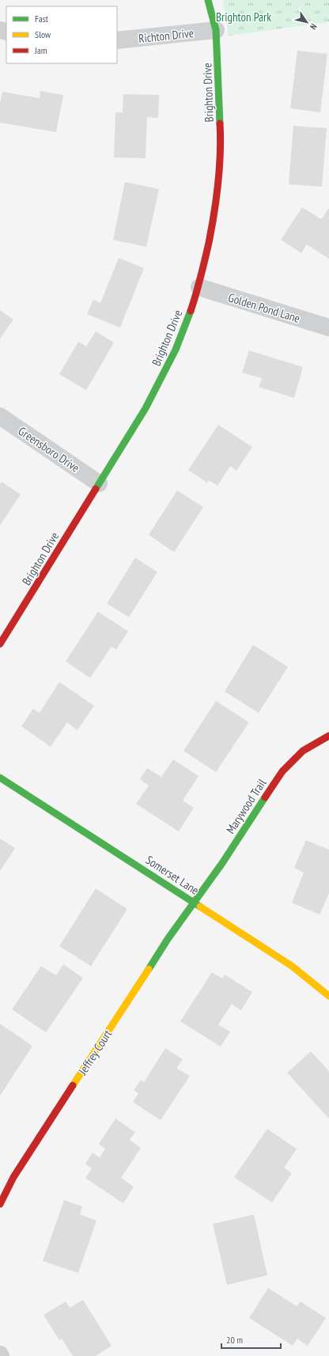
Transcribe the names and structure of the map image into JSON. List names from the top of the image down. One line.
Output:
{"streets":{"street":["Richton Drive","Brighton Drive","Golden Pond Lane","Greensboro Drive","Marywood Trail","Somerset Lane","Jeffrey Court"]},"crossings":[["Richton Drive","Brighton Drive"],["Brighton Drive","Golden Pond Lane"],["Brighton Drive","Greensboro Drive"],["Marywood Trail","Somerset Lane"],["Marywood Trail","Jeffrey Court"],["Somerset Lane","Jeffrey Court"]],"parks":["Brighton Park"],"legend":["Fast","Slow","Jam"],"scale_bar":"20 m","north":"bottom right"}
